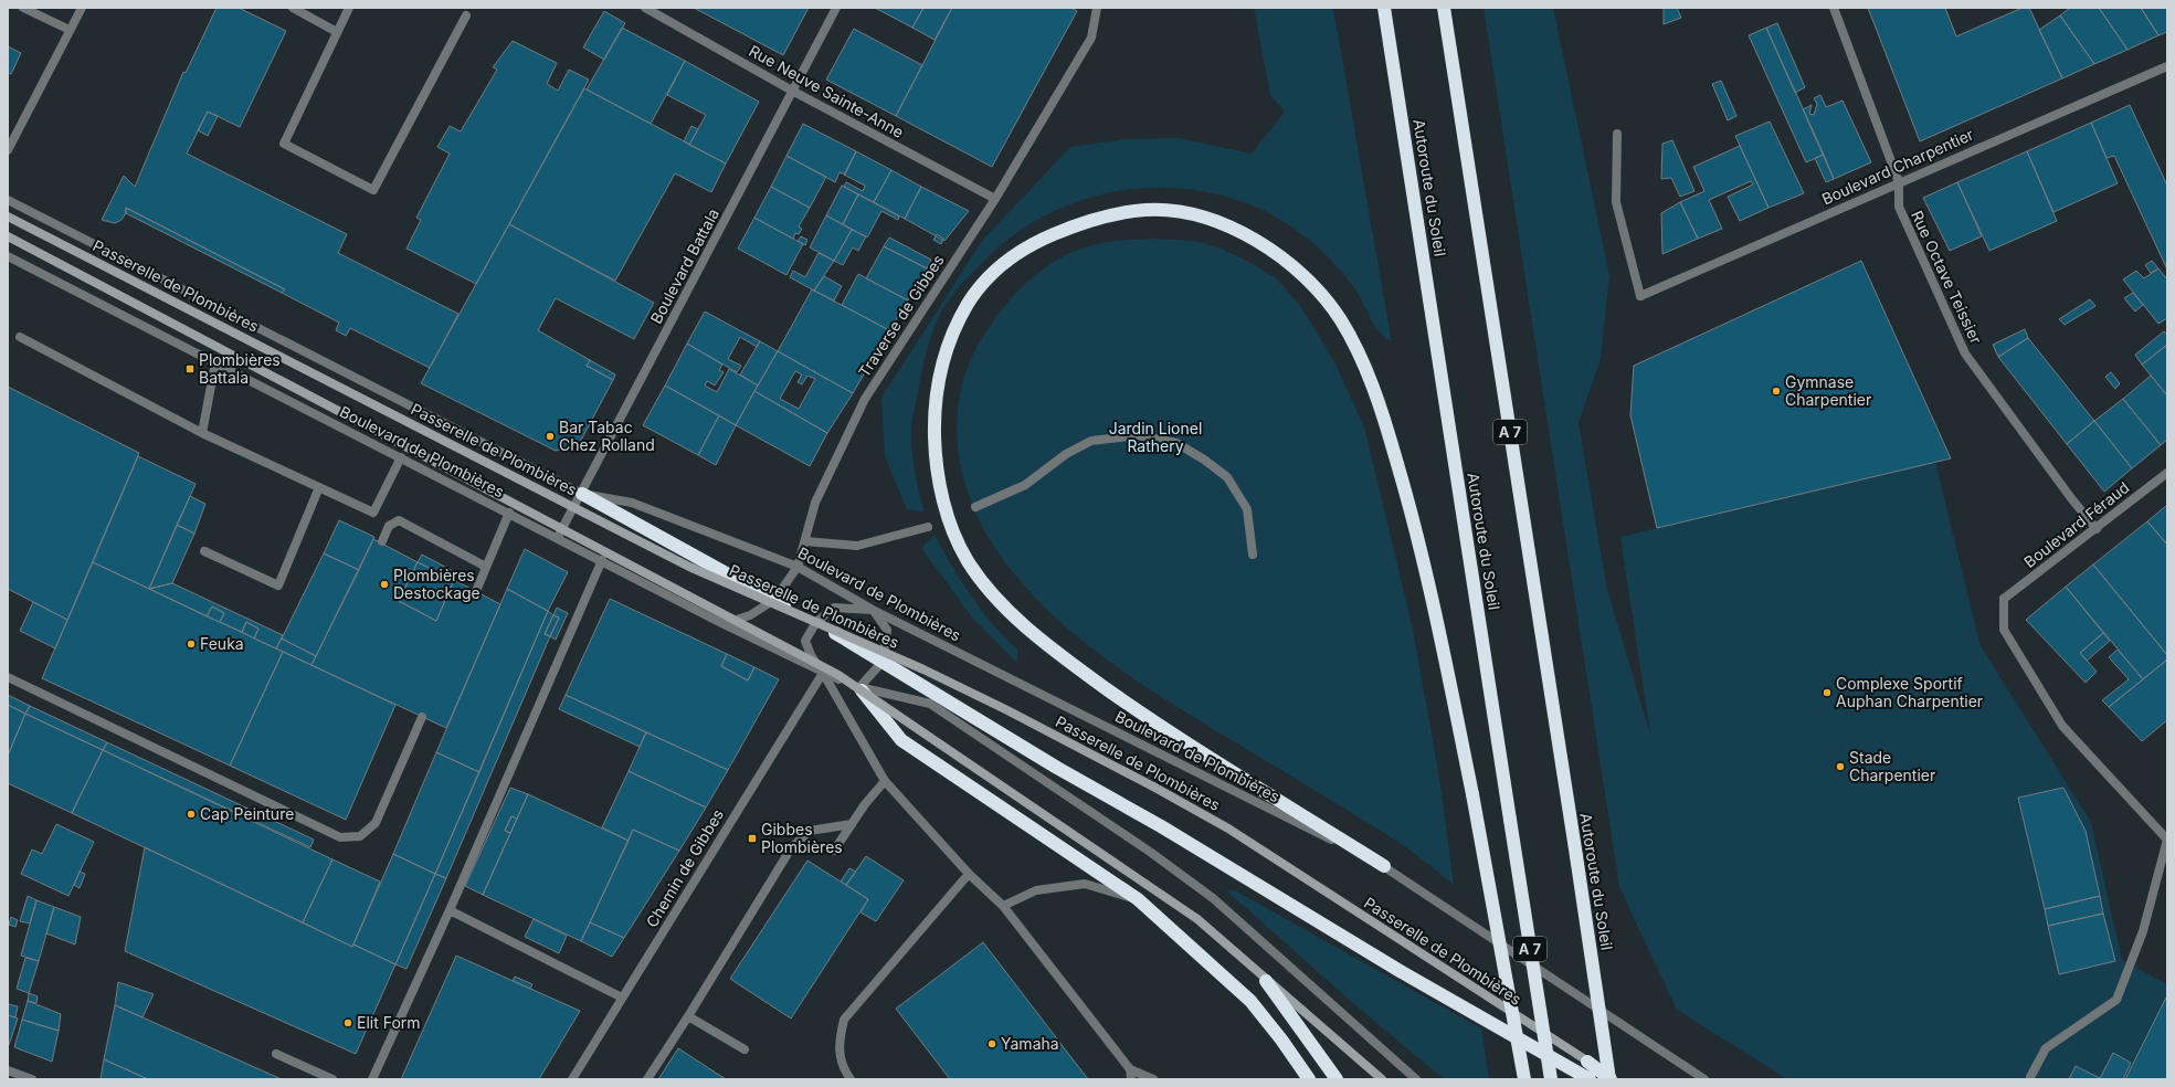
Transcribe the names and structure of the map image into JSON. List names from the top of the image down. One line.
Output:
{"streets":{"highway":["Autoroute du Soleil","A 7"],"main road":["Passerelle de Plombières"],"street":["Rue Neuve Sainte-Anne","Boulevard Charpentier","Boulevard Battala","Rue Octave Teissier","Traverse de Gibbes","Boulevard de Plombières","Boulevard Féraud","Chemin de Gibbes"]},"crossings":[["Rue Neuve Sainte-Anne","Boulevard Battala"],["Rue Neuve Sainte-Anne","Traverse de Gibbes"],["Boulevard Charpentier","Rue Octave Teissier"],["Boulevard Battala","Boulevard de Plombières"],["Rue Octave Teissier","Boulevard Féraud"],["Traverse de Gibbes","Boulevard de Plombières"],["Boulevard de Plombières","Chemin de Gibbes"]],"parks":["Jardin Lionel Rathery"],"places":{"transit":["Plombières Battala","Gibbes Plombières"],"other":["Gymnase Charpentier","Bar Tabac Chez Rolland","Plombières Destockage","Feuka","Complexe Sportif Auphan Charpentier","Stade Charpentier","Cap Peinture","Elit Form","Yamaha"]}}
